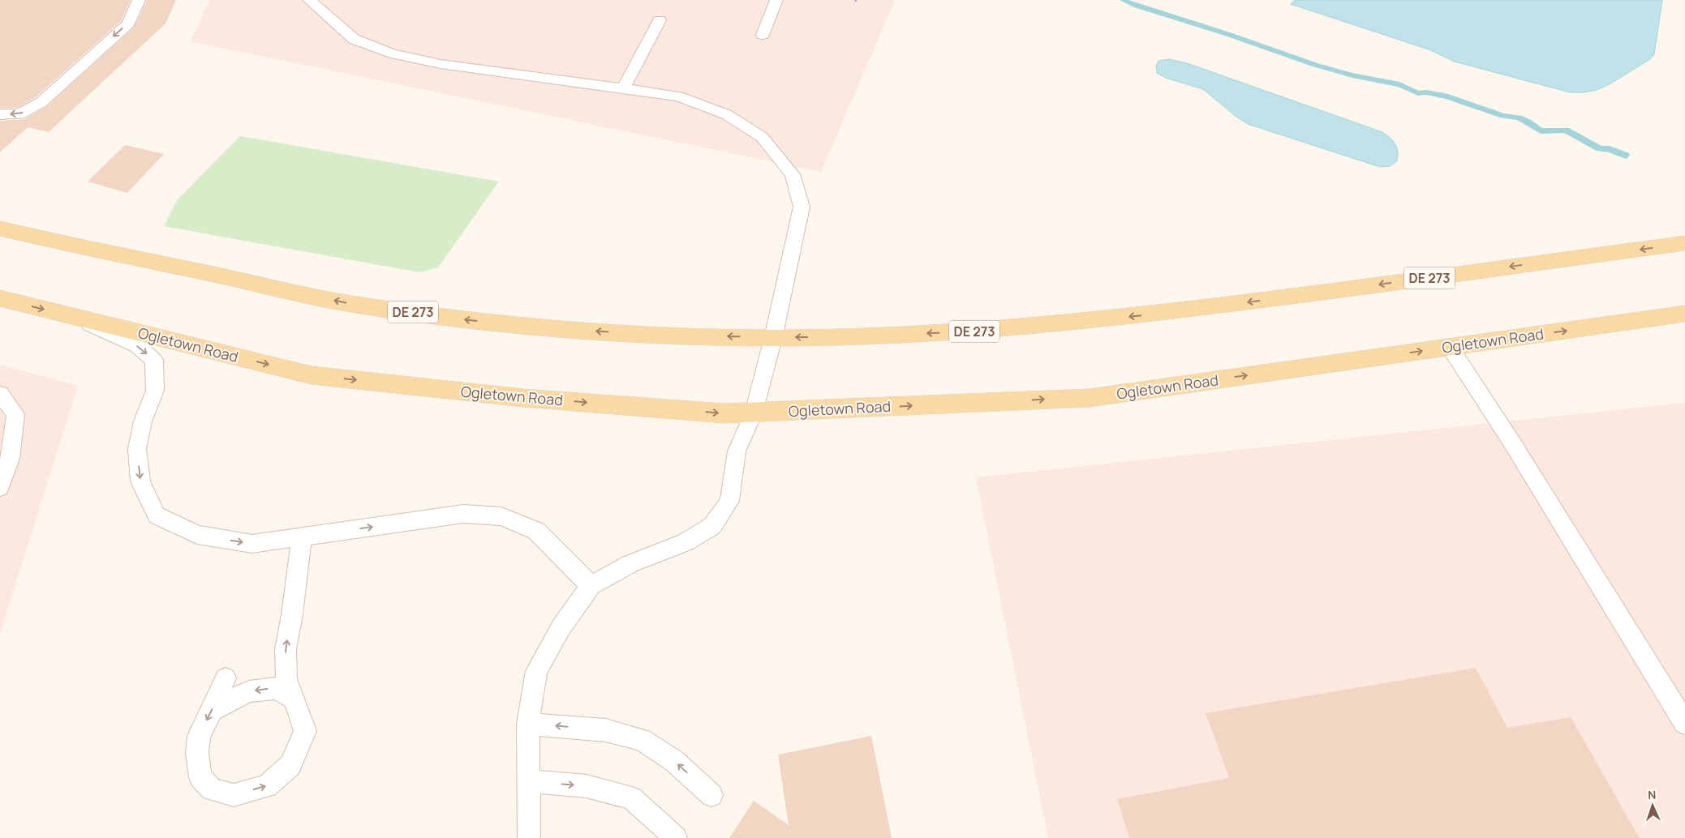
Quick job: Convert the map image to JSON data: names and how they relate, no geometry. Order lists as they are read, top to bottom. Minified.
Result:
{"streets":{"main road":["DE 273","Ogletown Road"]},"north":"top"}
